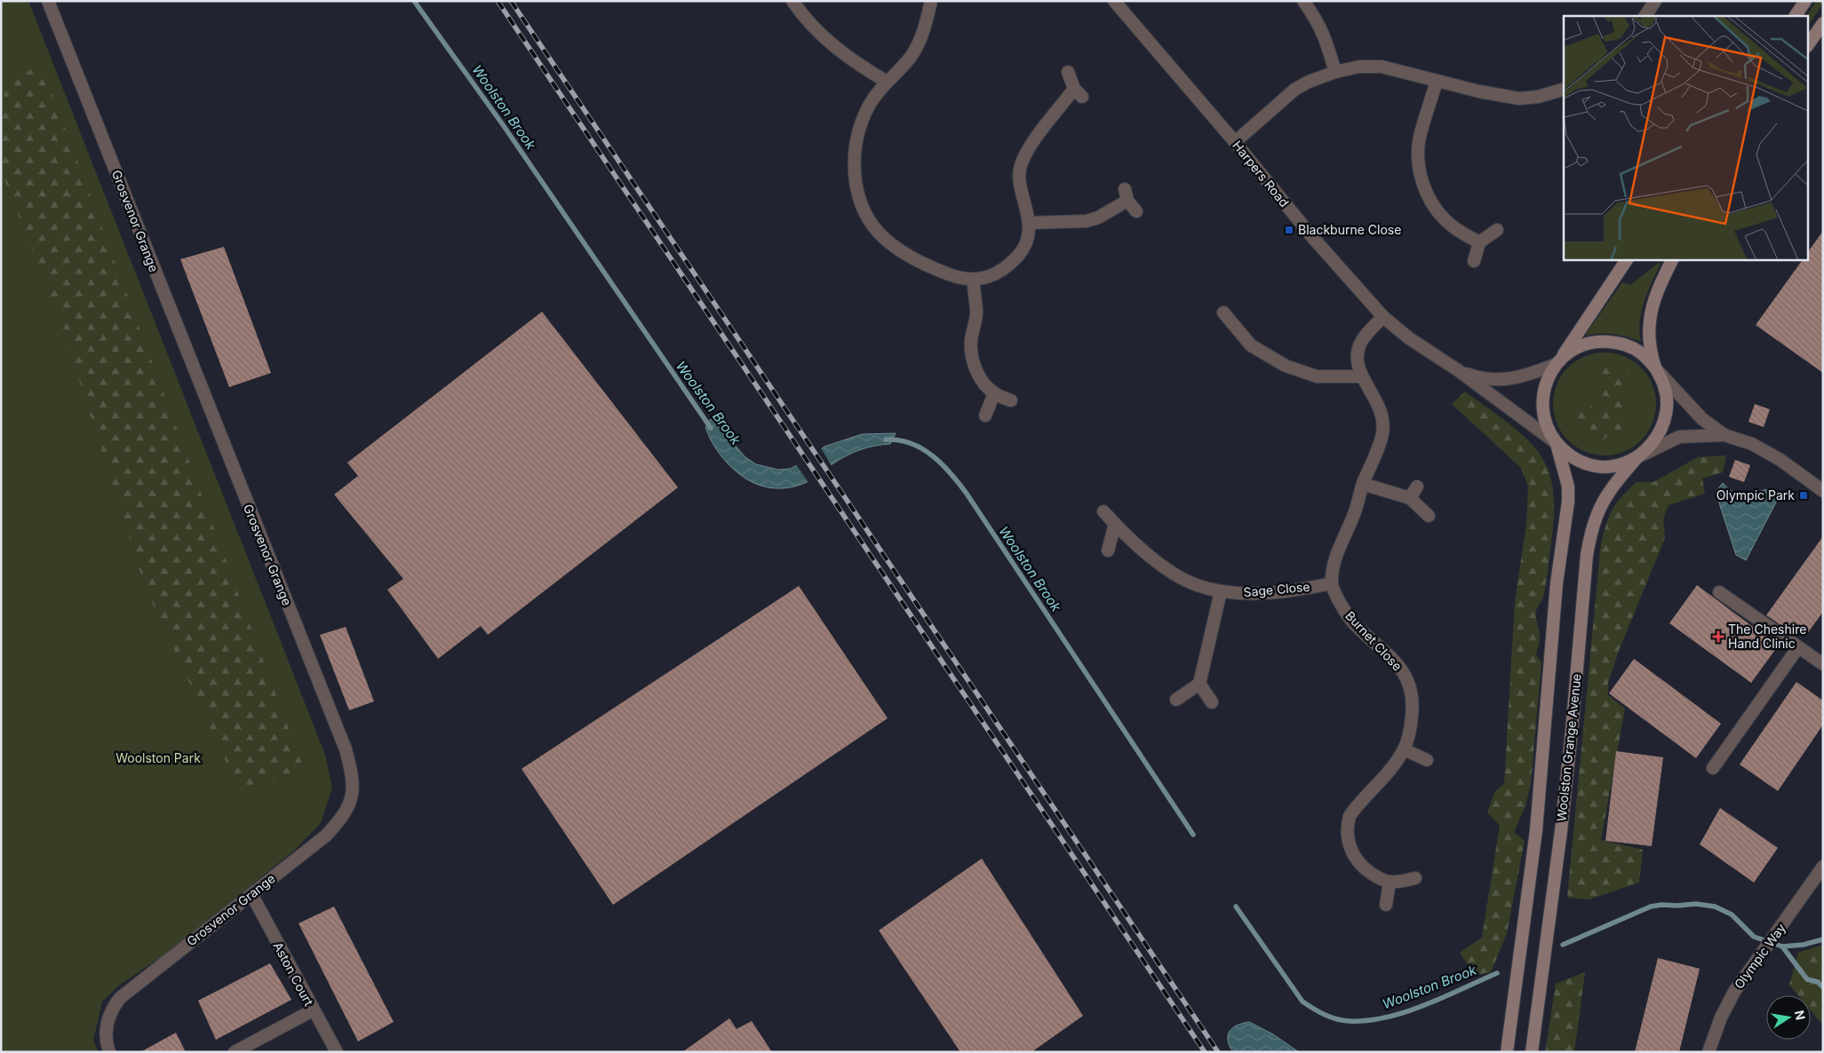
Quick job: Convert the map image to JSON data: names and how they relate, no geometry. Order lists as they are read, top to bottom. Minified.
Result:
{"streets":{"main road":["Woolston Grange Avenue"],"street":["Harpers Road","Grosvenor Grange","Sage Close","Burnet Close","Olympic Way","Aston Court"]},"crossings":[["Harpers Road","Woolston Grange Avenue"],["Grosvenor Grange","Aston Court"],["Sage Close","Burnet Close"]],"water":["Woolston Brook"],"parks":["Woolston Park"],"places":{"transit":["Blackburne Close","Olympic Park"],"health":["The Cheshire Hand Clinic"]},"north":"right"}
